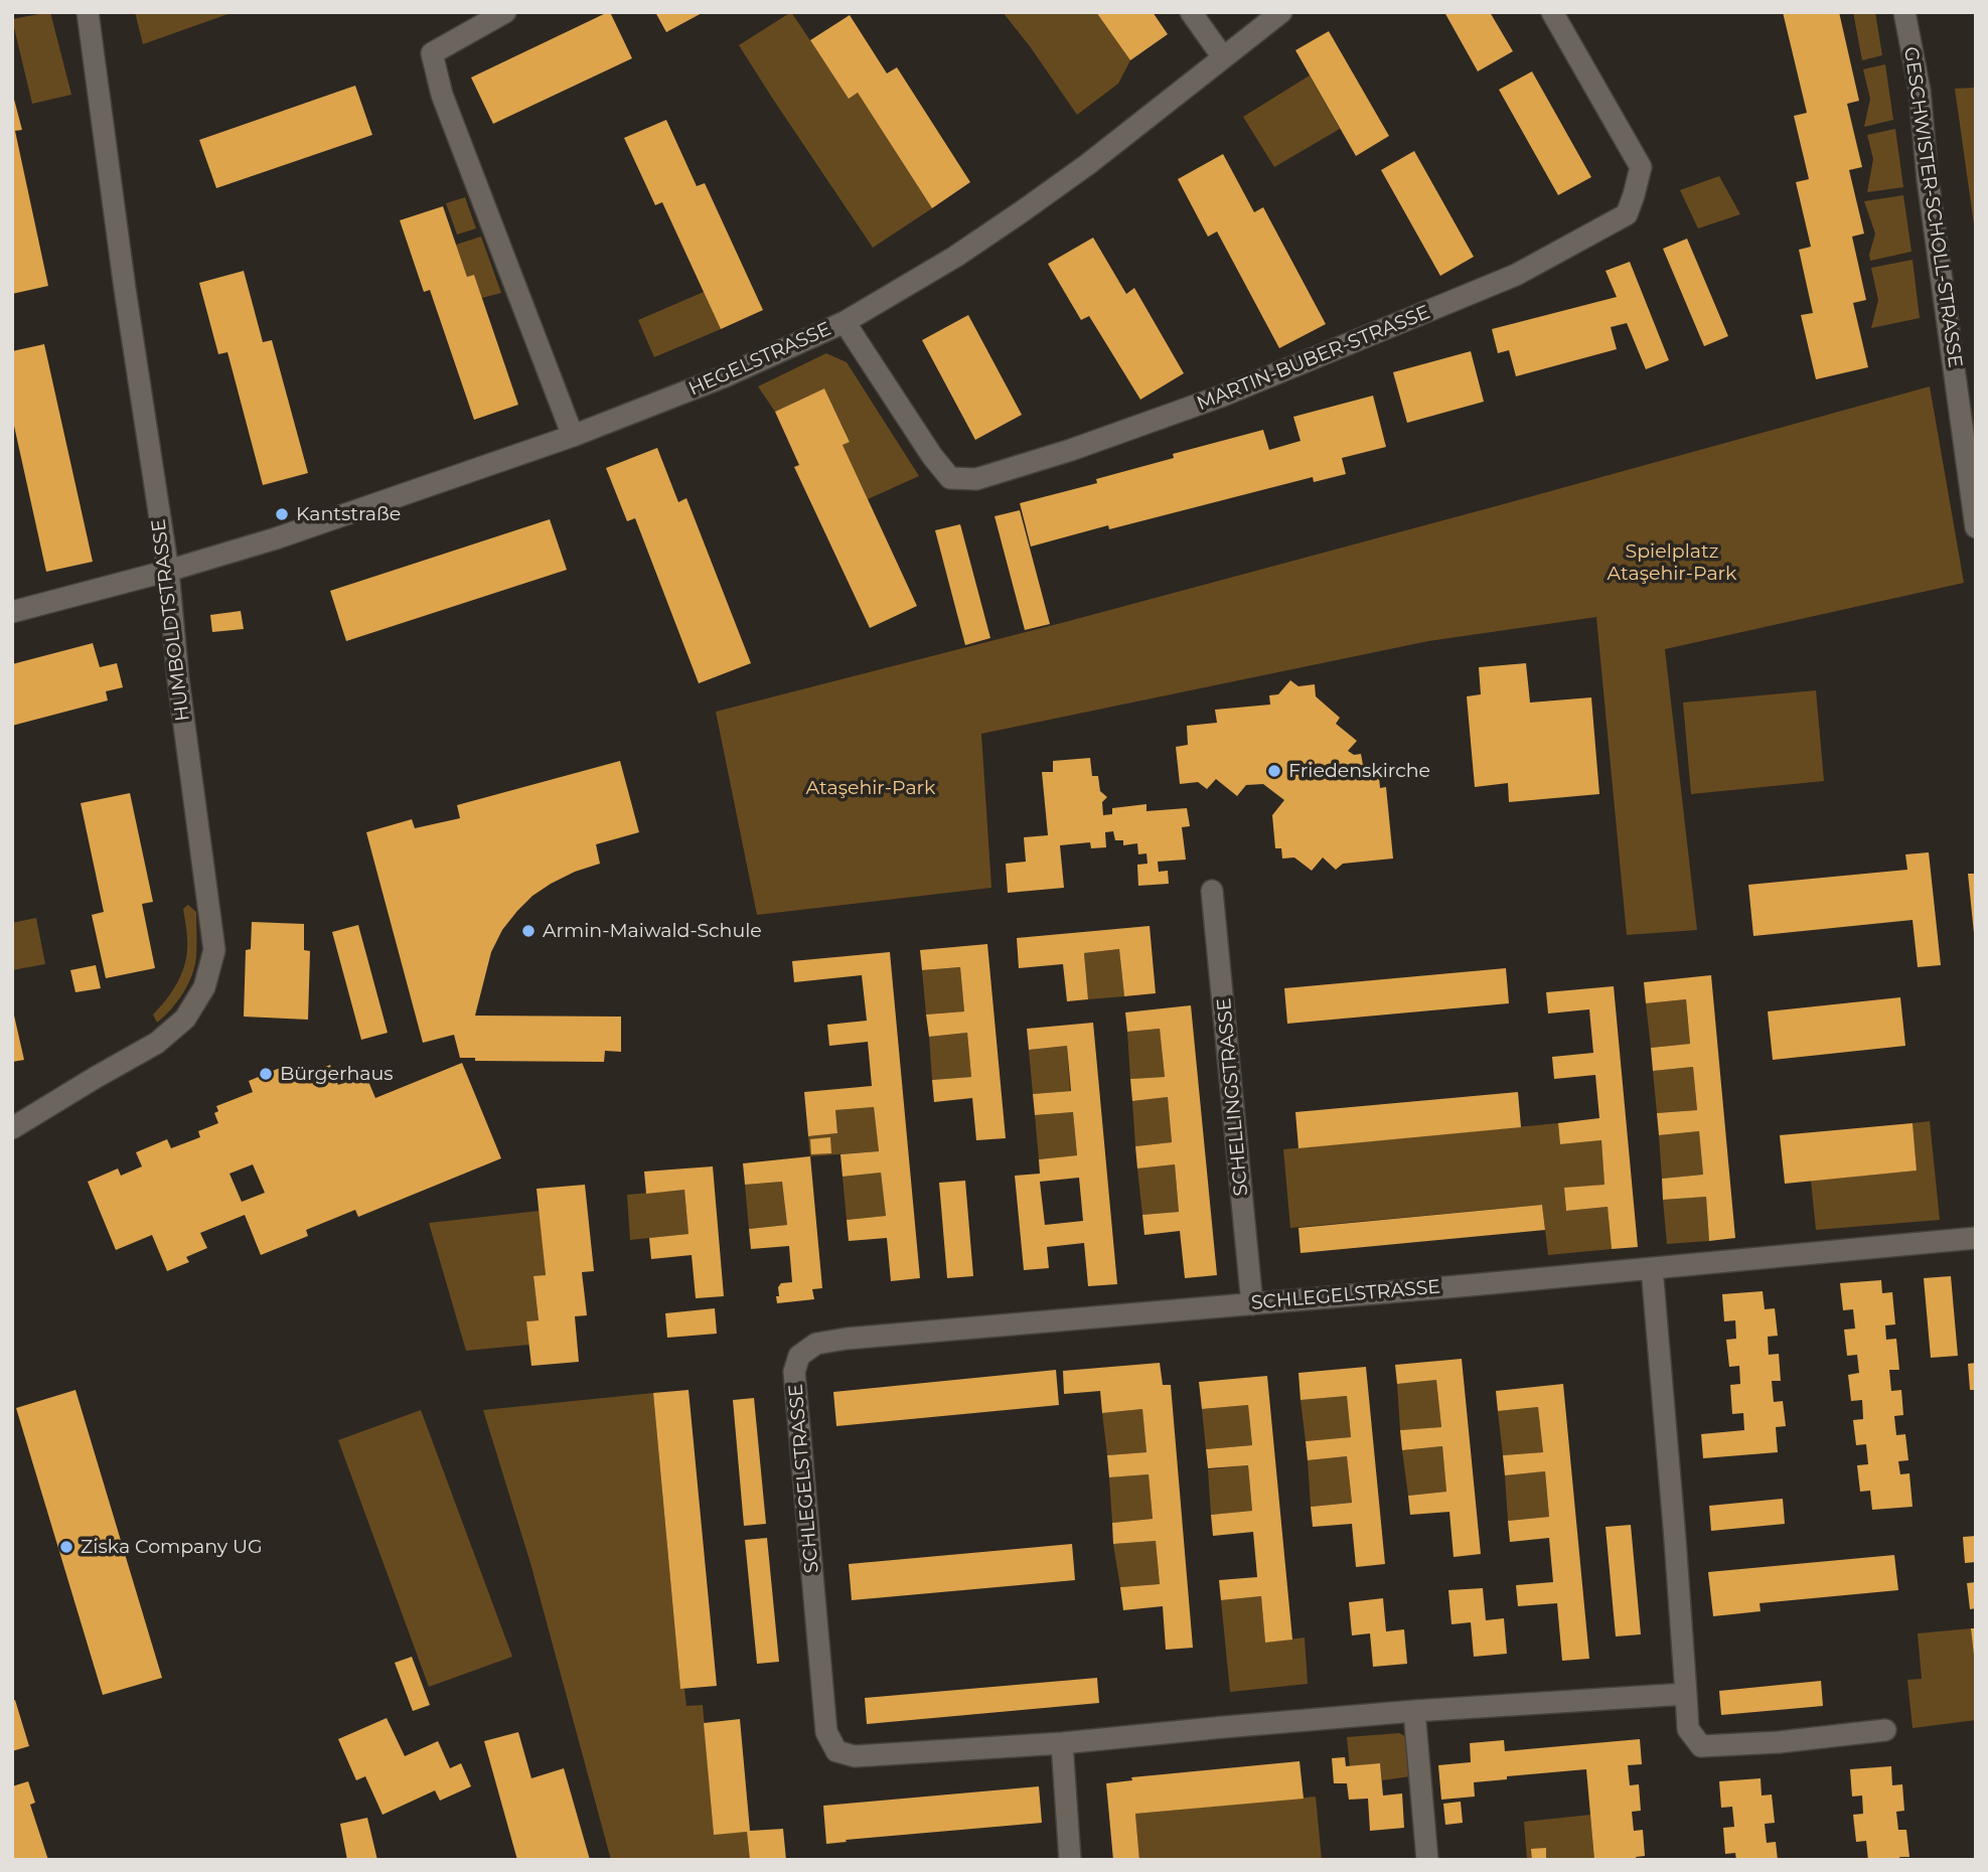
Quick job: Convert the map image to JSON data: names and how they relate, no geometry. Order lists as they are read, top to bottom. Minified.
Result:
{"streets":{"street":["GESCHWISTER-SCHOLL-STRASSE","MARTIN-BUBER-STRASSE","HEGELSTRASSE","HUMBOLDTSTRASSE","SCHELLINGSTRASSE","SCHLEGELSTRASSE"]},"crossings":[["MARTIN-BUBER-STRASSE","HEGELSTRASSE"],["HEGELSTRASSE","HUMBOLDTSTRASSE"],["SCHELLINGSTRASSE","SCHLEGELSTRASSE"]],"parks":["Spielplatz Ataşehir-Park","Ataşehir-Park"],"places":["Kantstraße","Friedenskirche","Armin-Maiwald-Schule","Bürgerhaus","Ziska Company UG"]}
